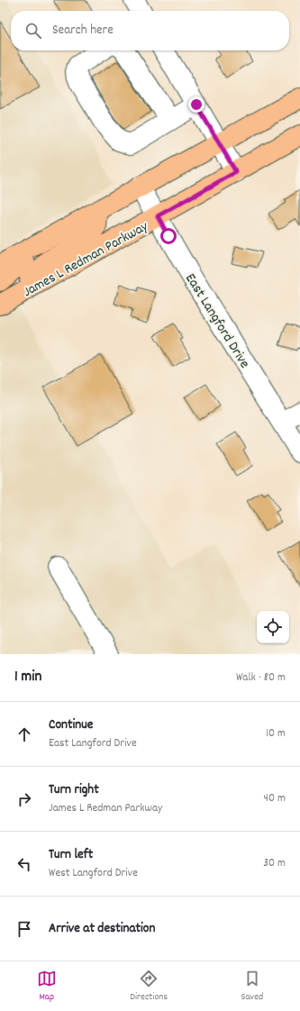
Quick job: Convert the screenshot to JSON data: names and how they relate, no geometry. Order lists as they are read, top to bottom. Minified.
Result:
{"streets":{"main road":["James L Redman Parkway"],"street":["East Langford Drive"]},"crossings":[["James L Redman Parkway","East Langford Drive"]],"page":{"search":"Search here","heading":["1 min","Walk · 80 m"],"list":[["Continue","East Langford Drive","10 m"],["Turn right","James L Redman Parkway","40 m"],["Turn left","West Langford Drive","30 m"],"Arrive at destination"],"nav":["Map","Directions","Saved"]}}
